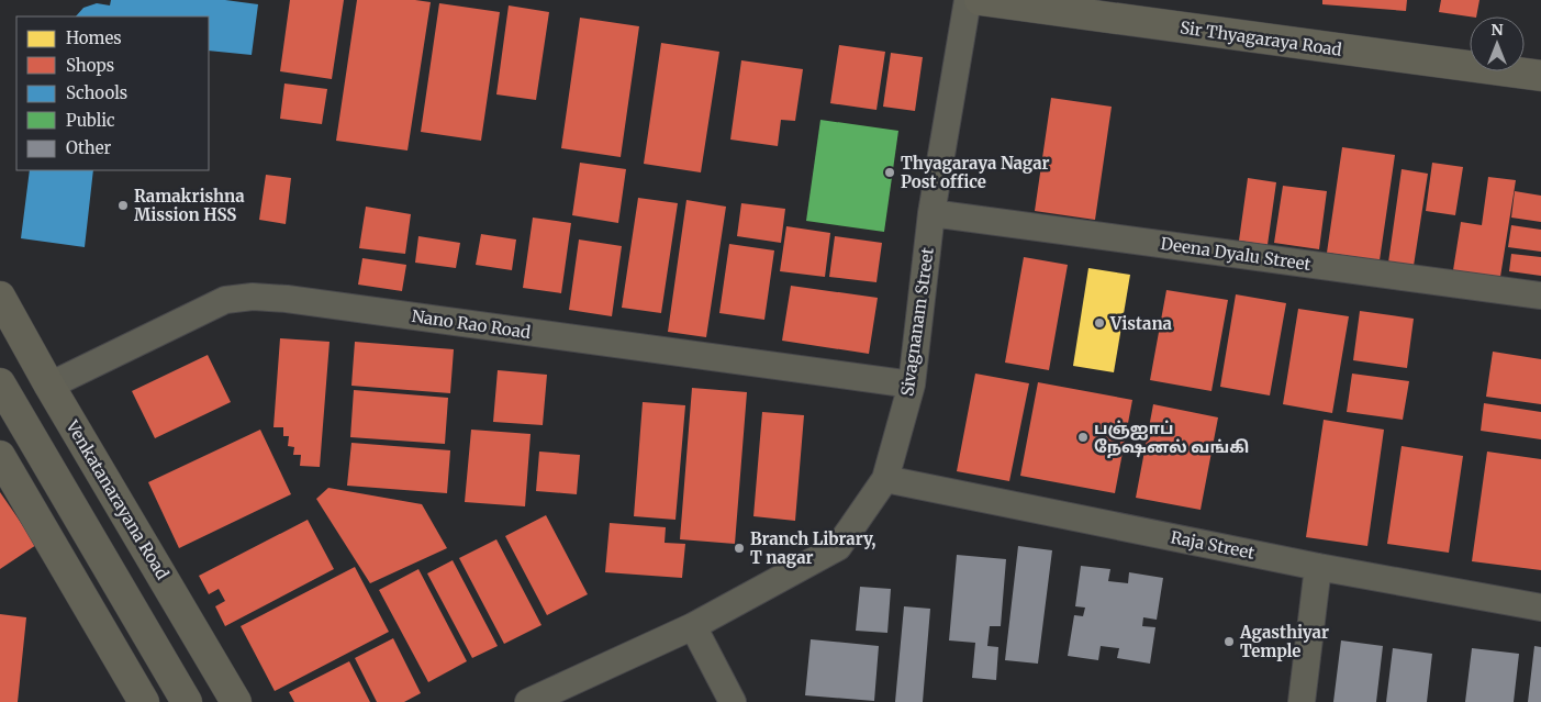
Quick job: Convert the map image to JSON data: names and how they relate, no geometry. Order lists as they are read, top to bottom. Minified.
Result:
{"streets":{"main road":["Sir Thyagaraya Road","Venkatanarayana Road"],"street":["Deena Dyalu Street","Sivagnanam Street","Nano Rao Road","Raja Street"]},"crossings":[["Deena Dyalu Street","Sivagnanam Street"],["Sivagnanam Street","Nano Rao Road"],["Sivagnanam Street","Raja Street"],["Nano Rao Road","Venkatanarayana Road"]],"places":["Thyagaraya Nagar Post office","Ramakrishna Mission HSS","Vistana","பஞ்ஐாப் நேஷனல் வங்கி","Branch Library, T nagar","Agasthiyar Temple"],"legend":["Homes","Shops","Schools","Public","Other"],"north":"top"}
